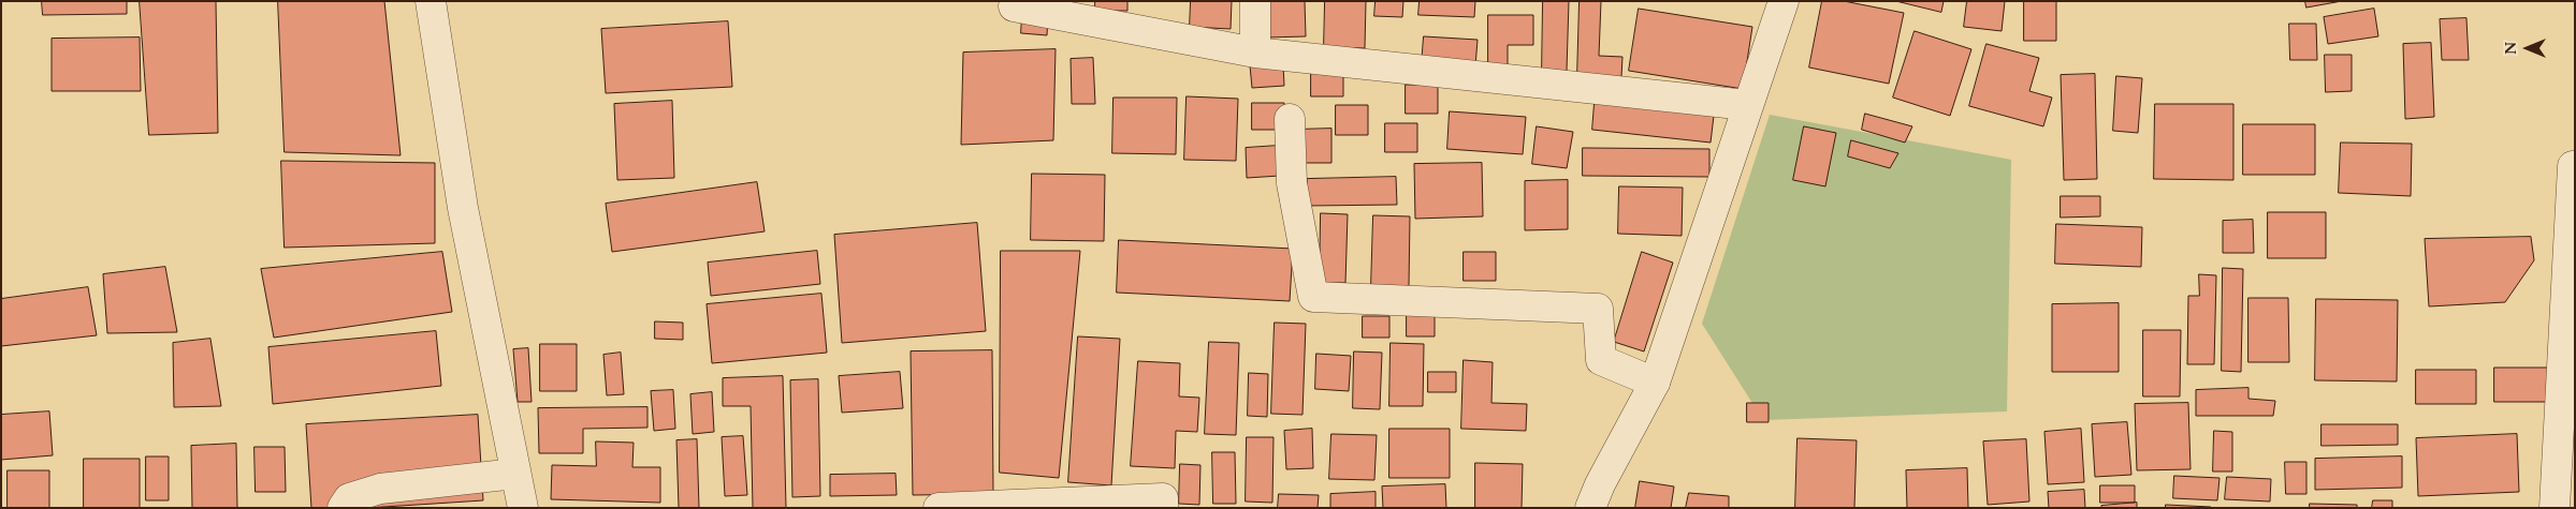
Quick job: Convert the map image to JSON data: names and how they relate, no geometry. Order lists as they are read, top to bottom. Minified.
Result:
{"north":"left"}
